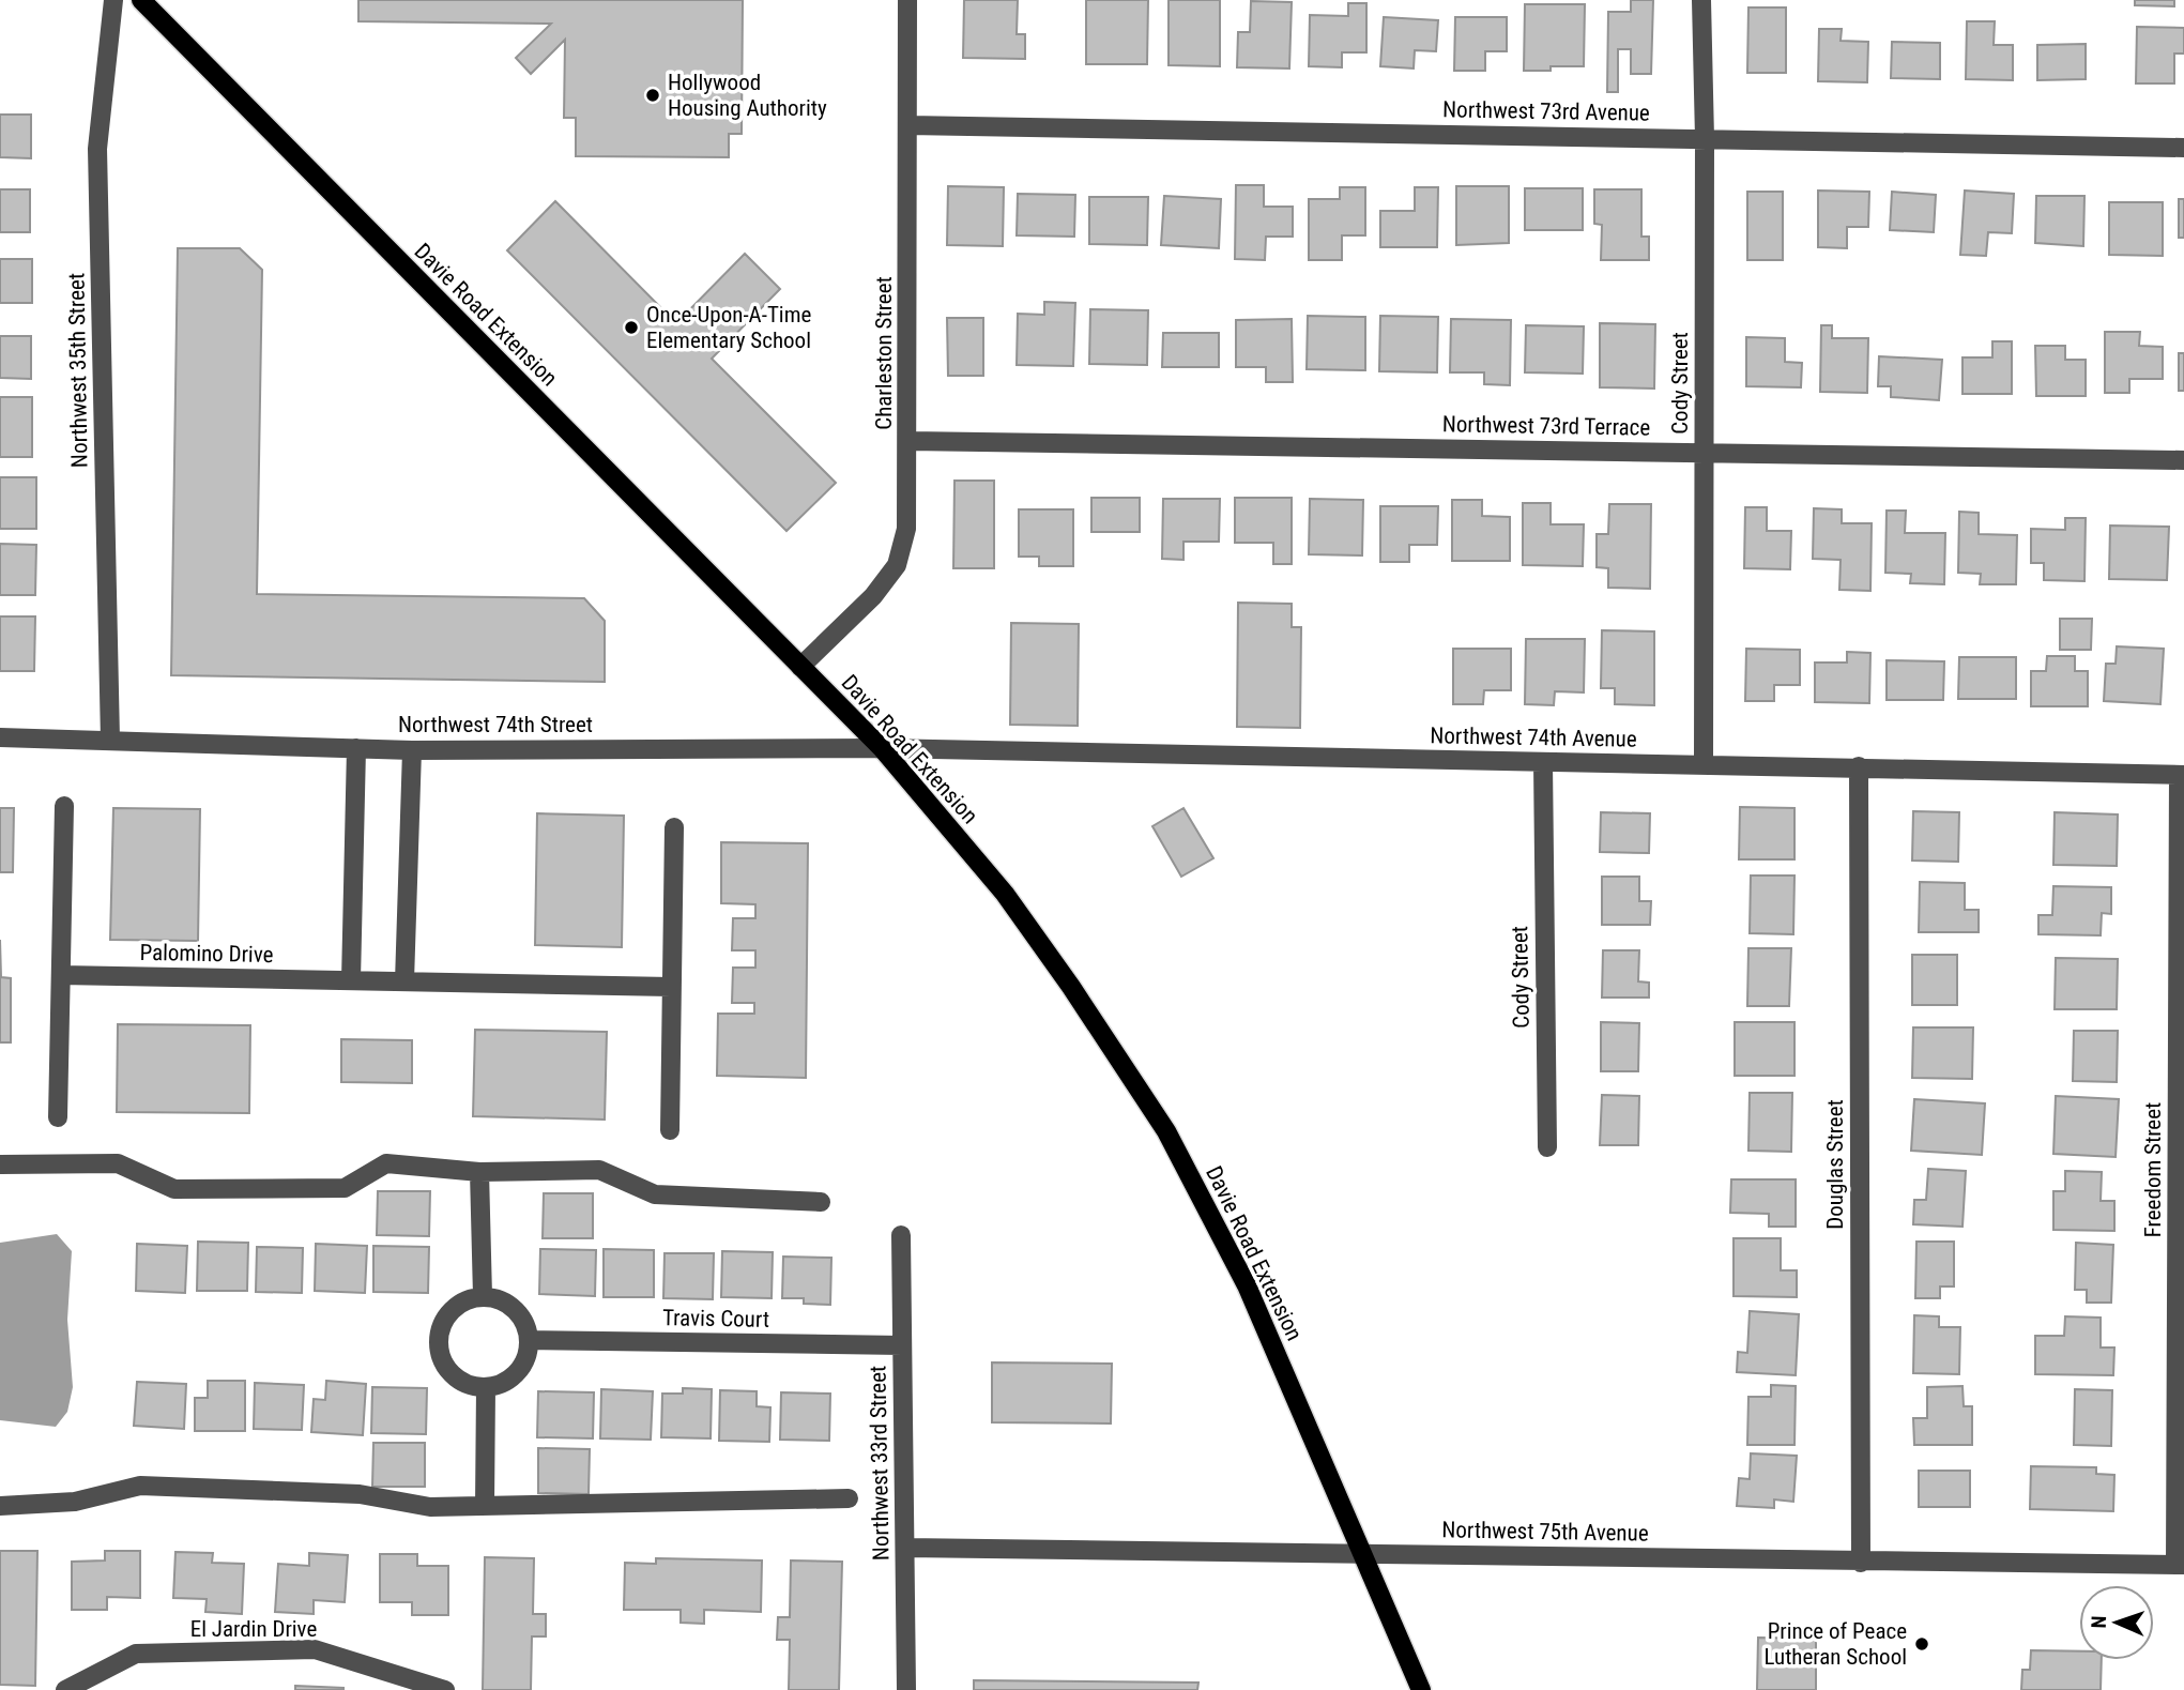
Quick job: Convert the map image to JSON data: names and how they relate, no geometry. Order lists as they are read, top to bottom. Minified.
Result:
{"streets":{"main road":["Davie Road Extension"],"street":["Northwest 73rd Avenue","Charleston Street","Northwest 35th Street","Cody Street","Northwest 73rd Terrace","Northwest 74th Street","Northwest 74th Avenue","Palomino Drive","Douglas Street","Freedom Street","Travis Court","Northwest 33rd Street","Northwest 75th Avenue","El Jardin Drive"]},"crossings":[["Northwest 73rd Avenue","Charleston Street"],["Northwest 73rd Avenue","Cody Street"],["Davie Road Extension","Charleston Street"],["Davie Road Extension","Northwest 74th Street"],["Davie Road Extension","Northwest 74th Avenue"],["Davie Road Extension","Northwest 75th Avenue"],["Charleston Street","Northwest 73rd Terrace"],["Northwest 35th Street","Northwest 74th Street"],["Cody Street","Northwest 73rd Terrace"],["Cody Street","Northwest 74th Avenue"],["Northwest 74th Street","Northwest 74th Avenue"],["Northwest 74th Avenue","Douglas Street"],["Northwest 74th Avenue","Freedom Street"],["Douglas Street","Northwest 75th Avenue"],["Freedom Street","Northwest 75th Avenue"],["Travis Court","Northwest 33rd Street"],["Northwest 33rd Street","Northwest 75th Avenue"]],"places":["Hollywood Housing Authority","Once-Upon-A-Time Elementary School","Prince of Peace Lutheran School"],"north":"left"}
